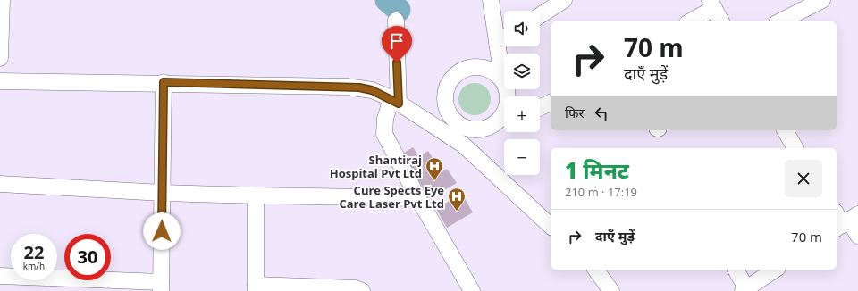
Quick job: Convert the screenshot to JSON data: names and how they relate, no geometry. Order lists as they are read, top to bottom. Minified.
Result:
{"places":{"hospital":["Shantiraj Hospital Pvt Ltd","Cure Spects Eye Care Laser Pvt Ltd"]},"page":{"map_buttons":["+","−"],"turn":["70 m","दाएँ मुड़ें"],"then":"फिर","heading":["1 मिनट","210 m · 17:19"],"list":[{"name":"दाएँ मुड़ें","value":"70 m"}],"speed":"22 km/h","limit":"30"}}
